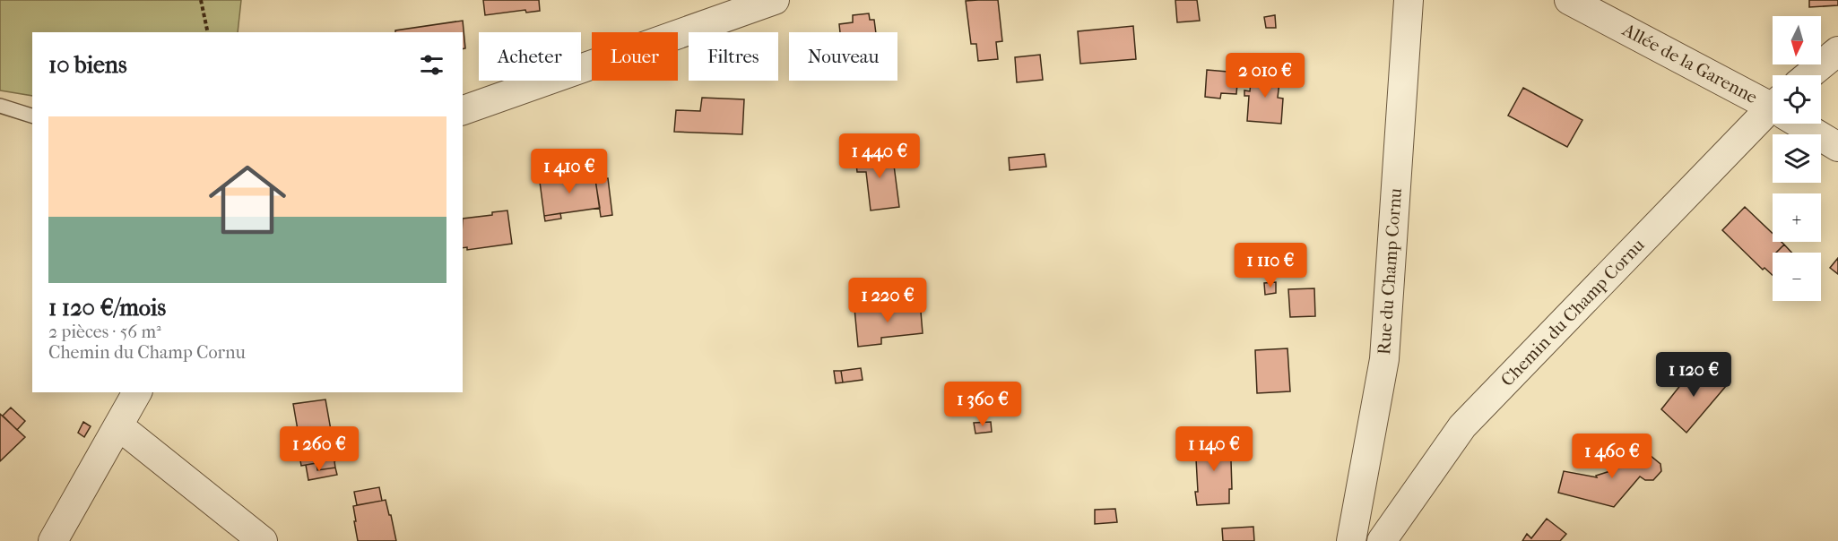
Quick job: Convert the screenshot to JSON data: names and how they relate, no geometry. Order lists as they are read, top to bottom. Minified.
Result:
{"streets":{"street":["Allée de la Garenne","Rue du Champ Cornu","Chemin du Champ Cornu"]},"north":"bottom","page":{"map_buttons":["+","−"],"chip":["Acheter","Louer","Filtres","Nouveau"],"heading":"10 biens","price":["2 010 €","1 440 €","1 410 €","1 110 €","1 220 €","1 120 €","1 360 €","1 260 €","1 140 €","1 460 €"],"list":[{"name":"1 120 €/mois","note":"2 pièces · 56 m² · Chemin du Champ Cornu"}]}}
